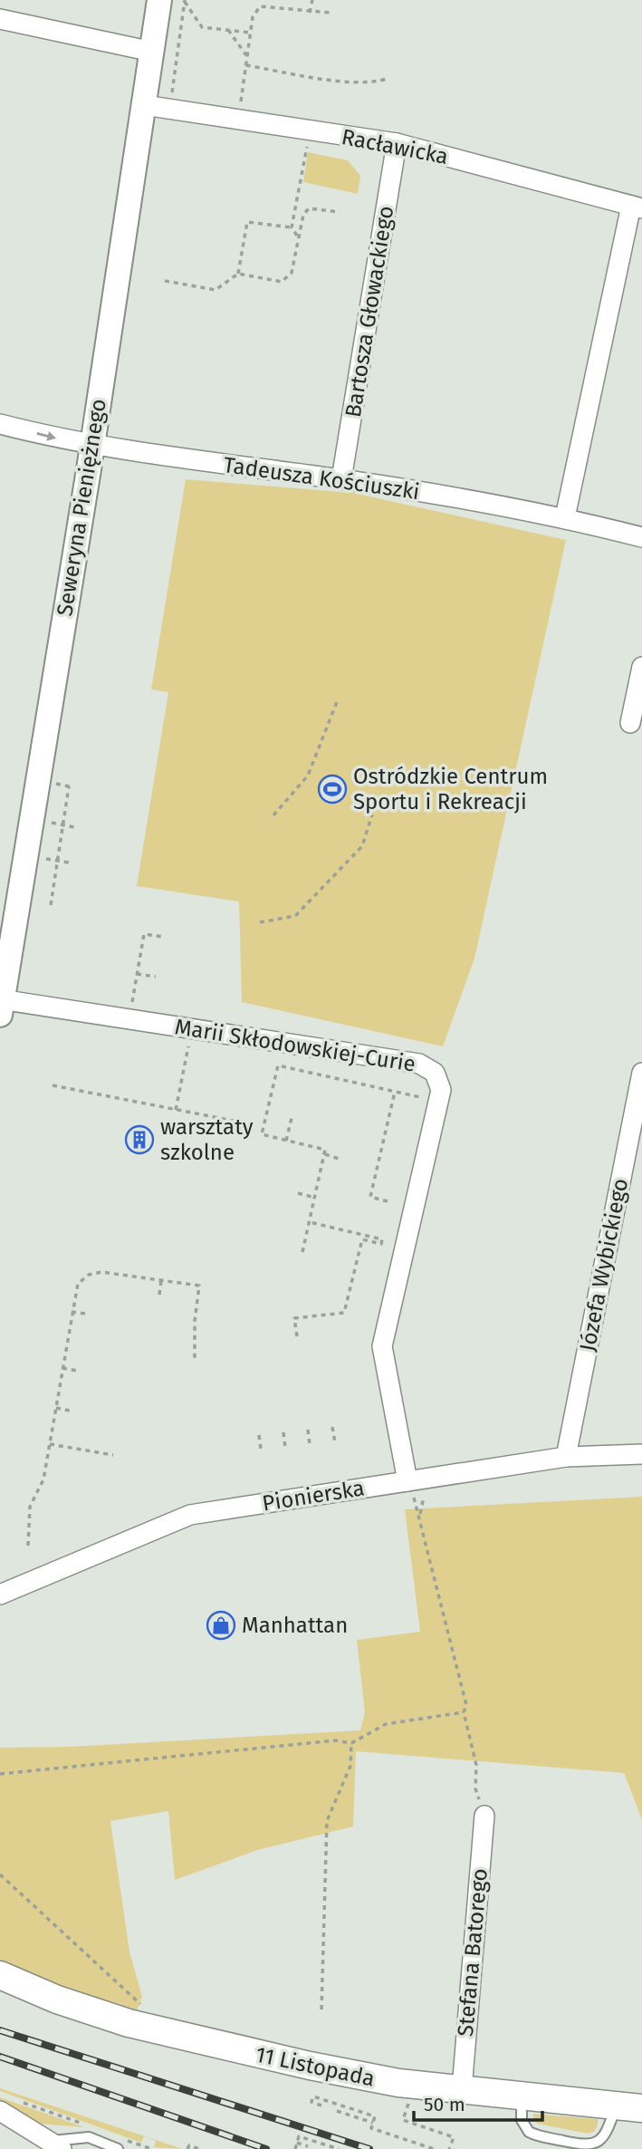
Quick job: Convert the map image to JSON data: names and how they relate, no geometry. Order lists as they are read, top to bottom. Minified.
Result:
{"streets":{"main road":["11 Listopada"],"street":["Racławicka","Bartosza Głowackiego","Tadeusza Kościuszki","Seweryna Pieniężnego","Marii Skłodowskiej-Curie","Józefa Wybickiego","Pionierska","Stefana Batorego"]},"crossings":[["Racławicka","Bartosza Głowackiego"],["Racławicka","Seweryna Pieniężnego"],["Bartosza Głowackiego","Tadeusza Kościuszki"],["Tadeusza Kościuszki","Seweryna Pieniężnego"],["Seweryna Pieniężnego","Marii Skłodowskiej-Curie"],["Marii Skłodowskiej-Curie","Pionierska"],["Józefa Wybickiego","Pionierska"],["Stefana Batorego","11 Listopada"]],"places":{"sports":["Ostródzkie Centrum Sportu i Rekreacji"],"building":["warsztaty szkolne"],"shop":["Manhattan"]},"scale_bar":"50 m"}
